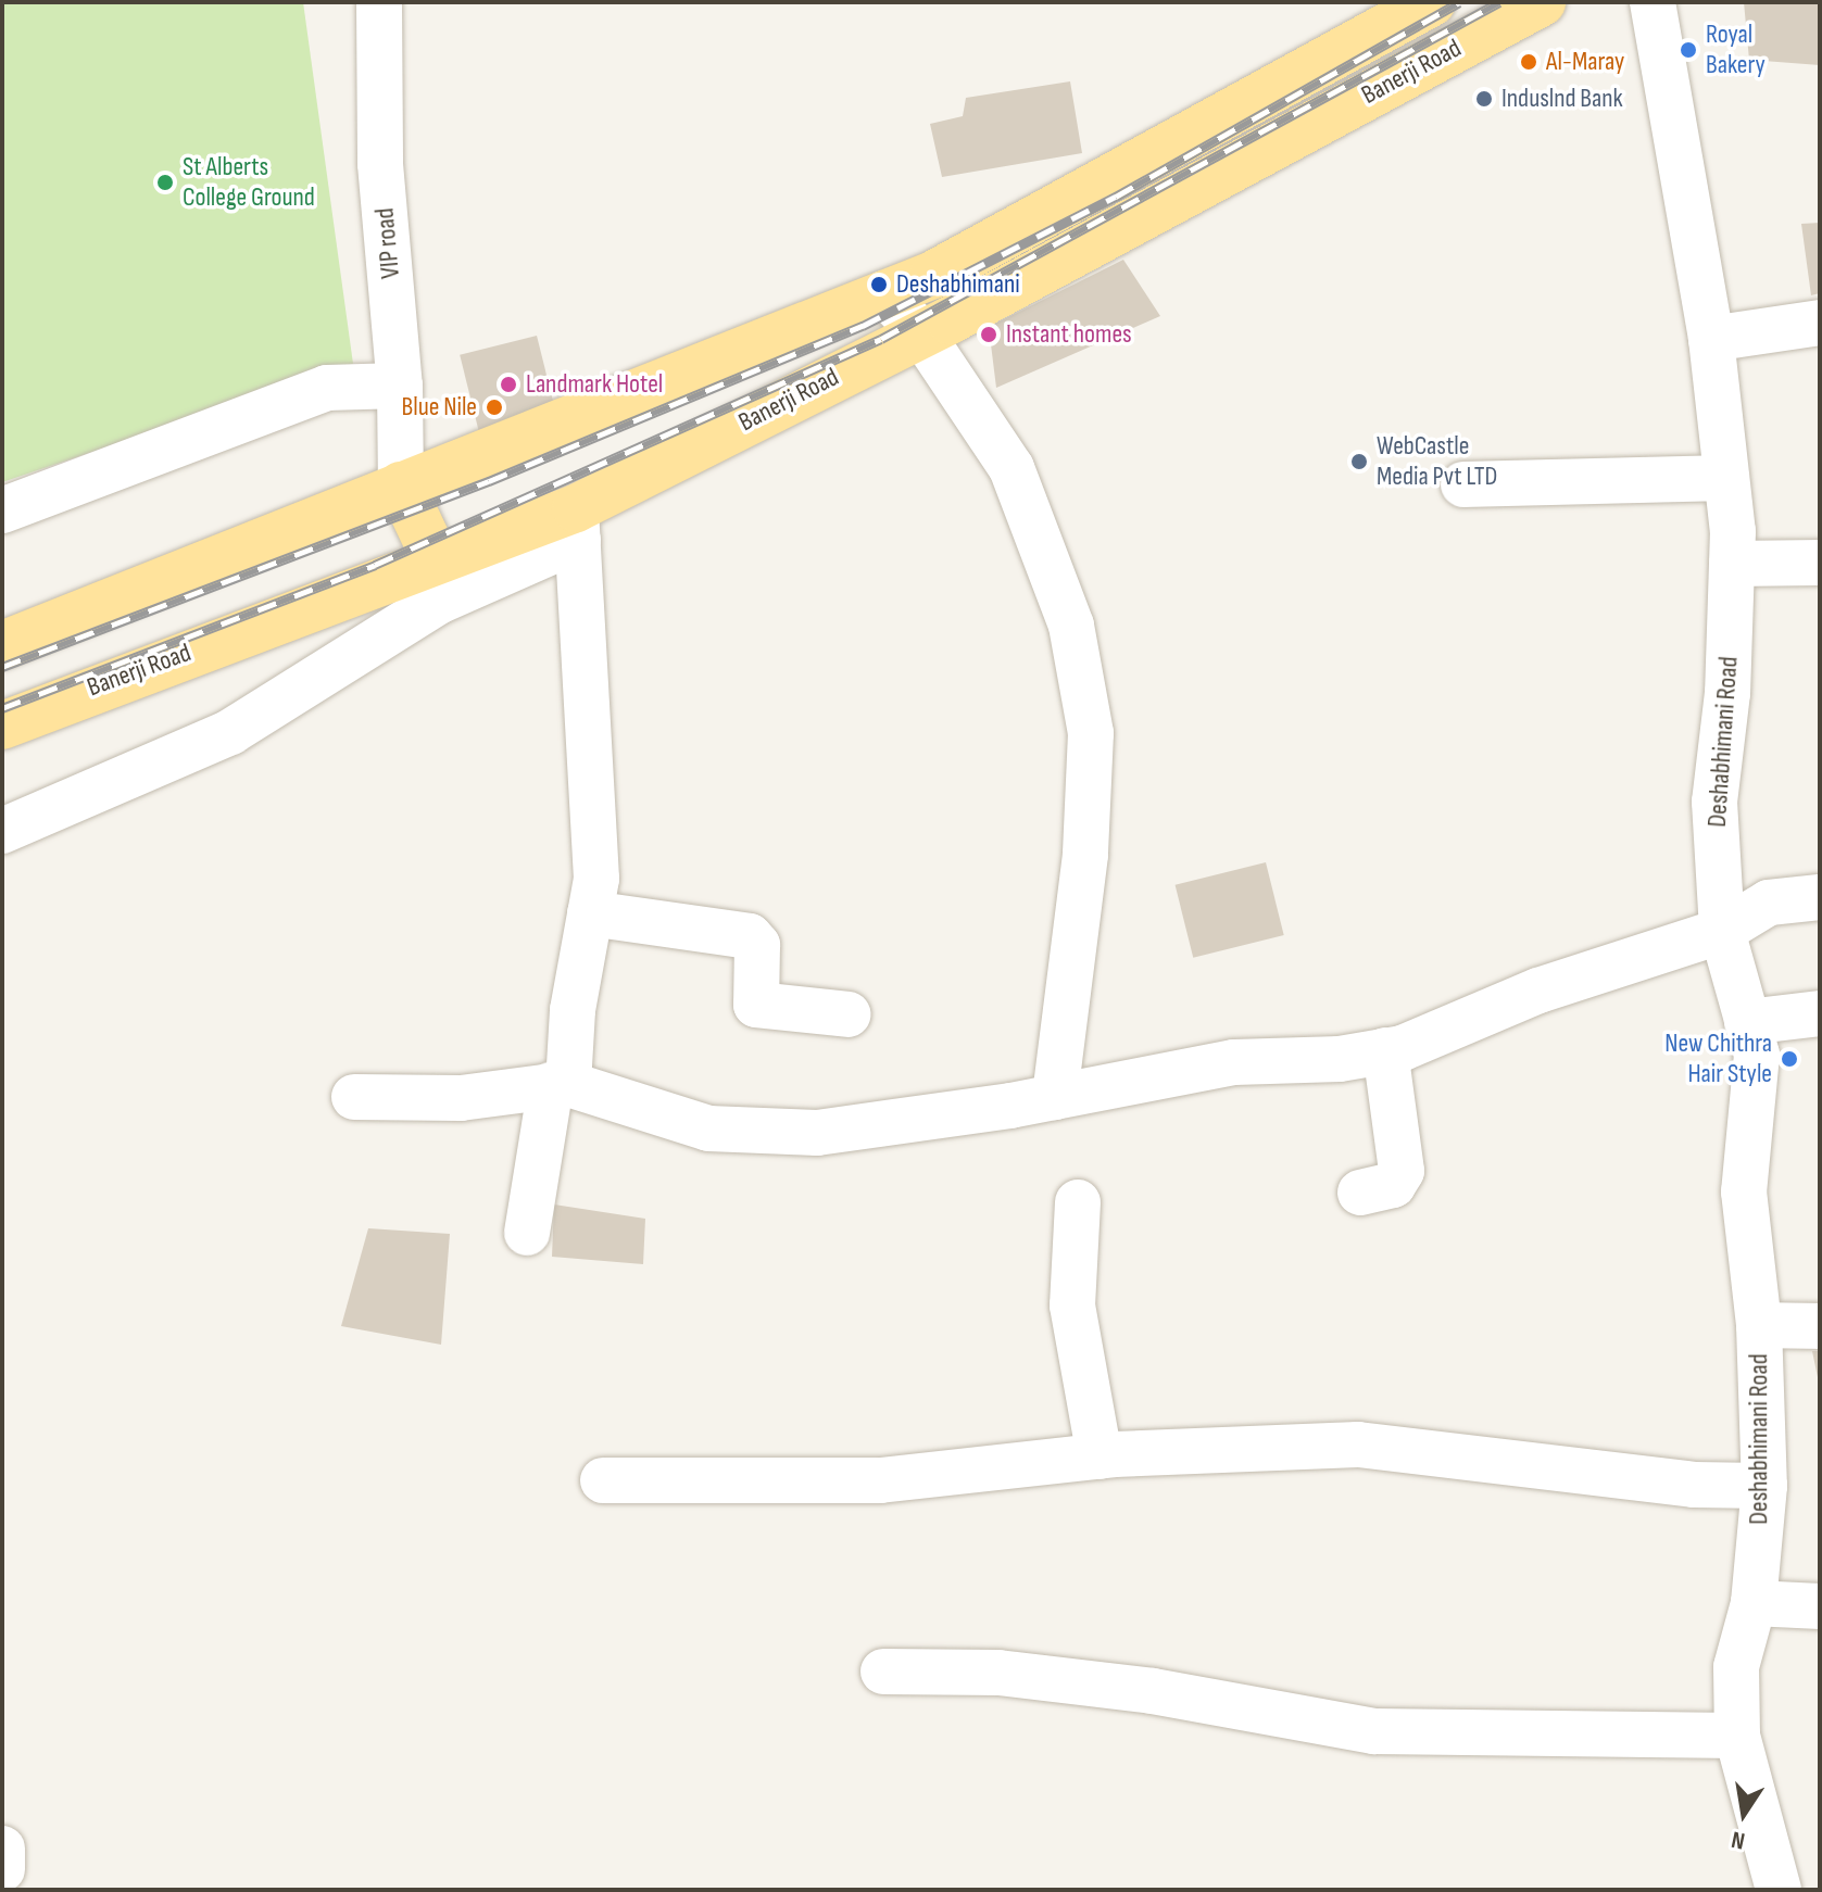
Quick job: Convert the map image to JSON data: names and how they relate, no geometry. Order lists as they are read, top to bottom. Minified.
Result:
{"streets":{"main road":["Banerji Road"],"street":["VIP road","Deshabhimani Road"]},"crossings":[["Banerji Road","VIP road"]],"places":["Royal Bakery","Al-Maray","Induslnd Bank","St Alberts College Ground","Deshabhimani","Instant homes","Landmark Hotel","Blue Nile","WebCastle Media Pvt LTD","New Chithra Hair Style"],"north":"bottom"}
